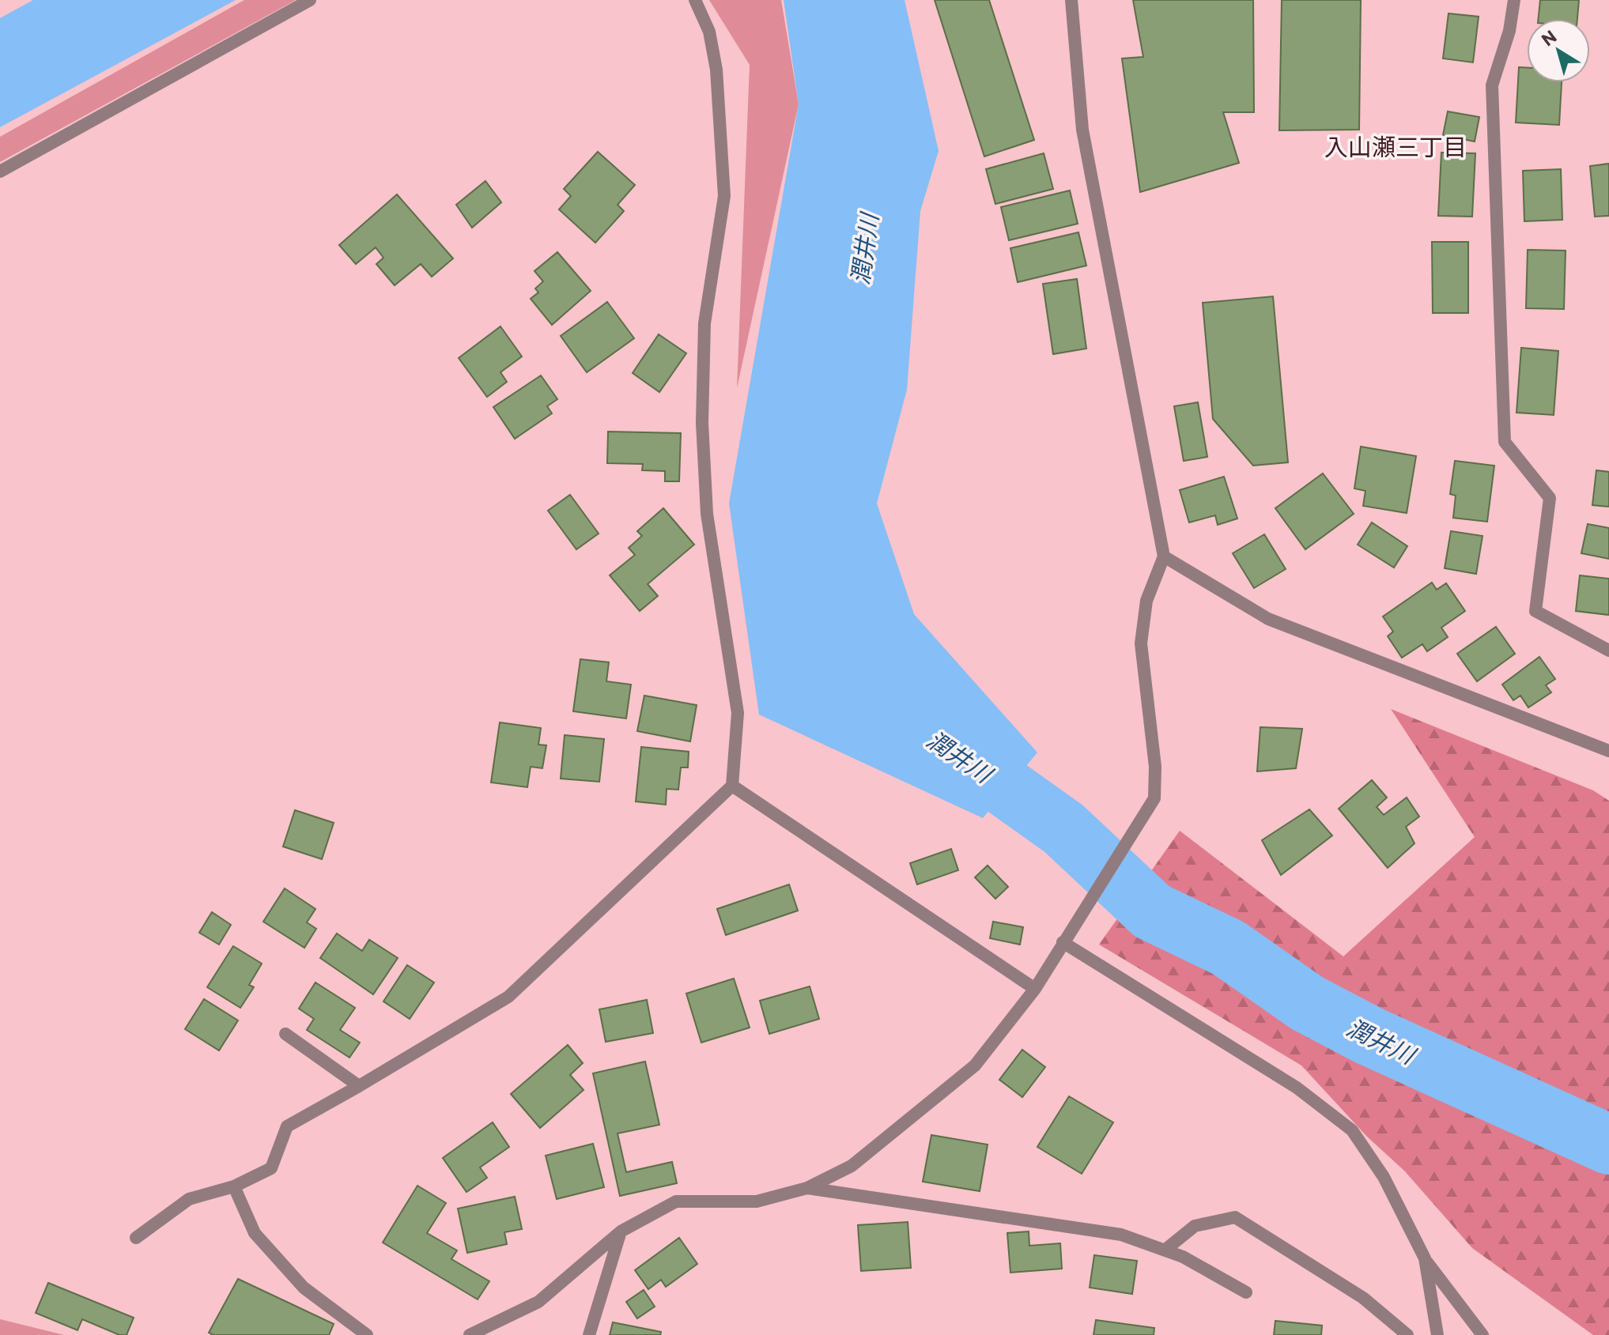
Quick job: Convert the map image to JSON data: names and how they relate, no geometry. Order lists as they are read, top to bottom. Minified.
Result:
{"districts":["入山瀬三丁目"],"water":["潤井川"],"north":"top left"}
